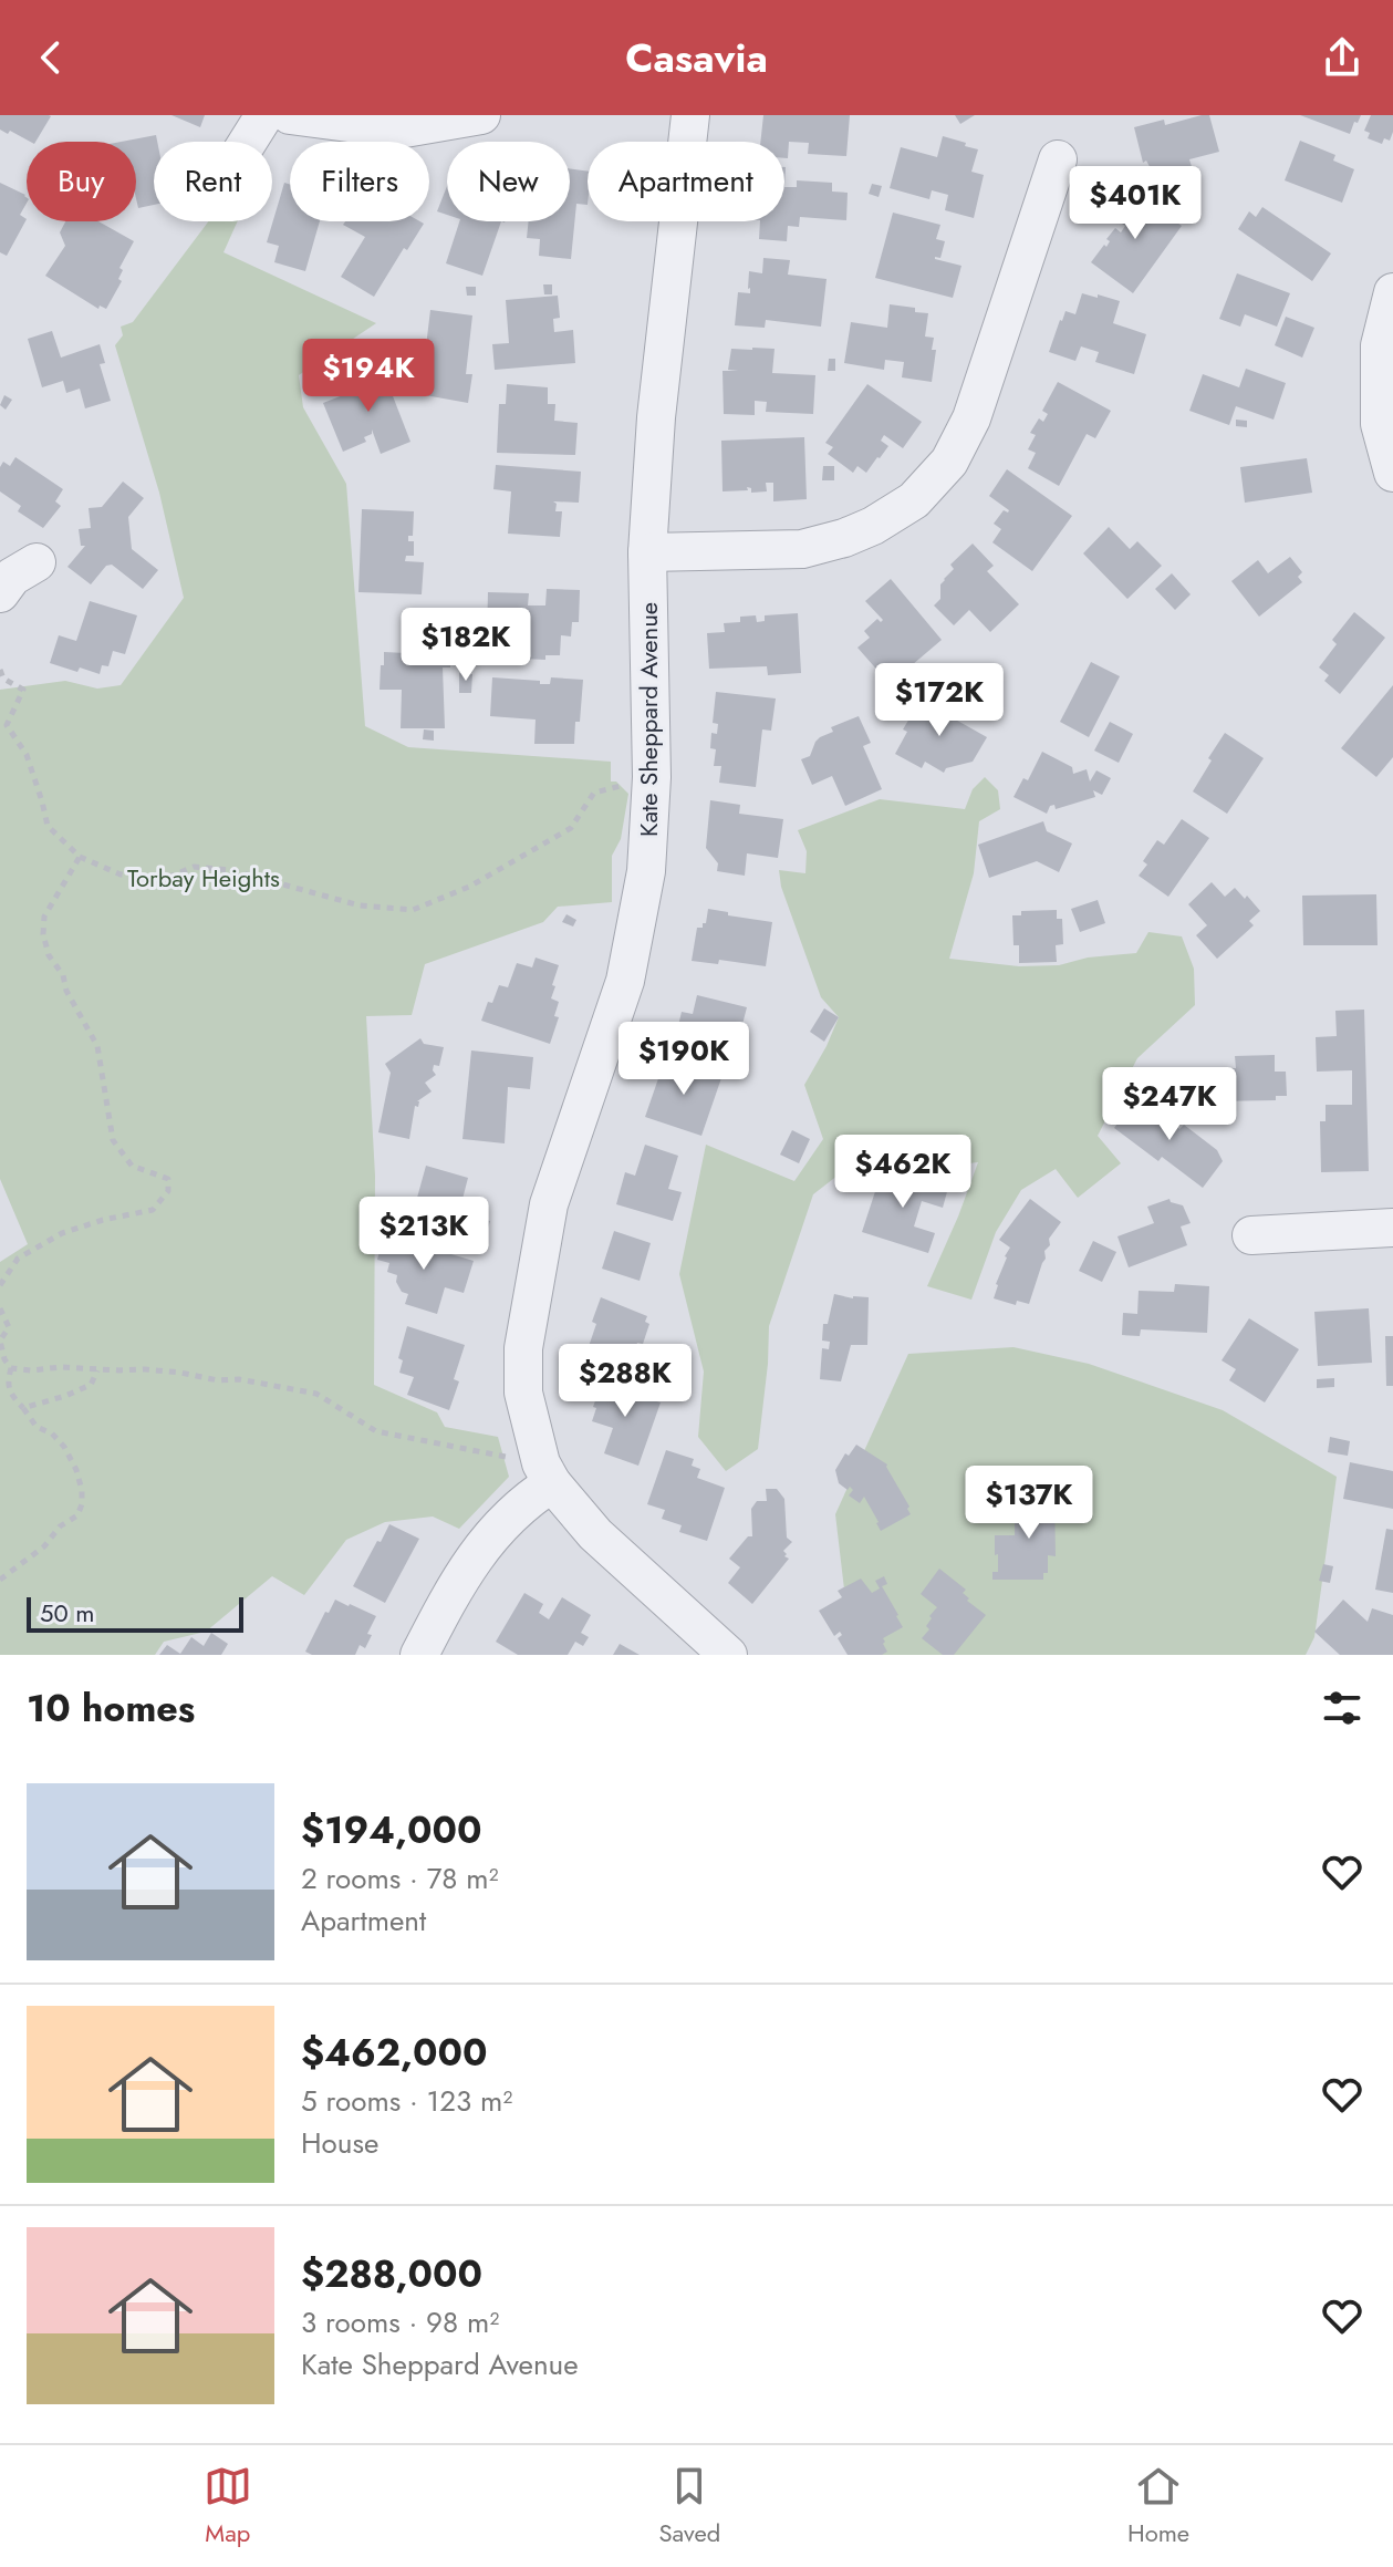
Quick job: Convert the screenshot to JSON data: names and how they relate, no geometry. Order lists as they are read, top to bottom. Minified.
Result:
{"streets":{"street":["Kate Sheppard Avenue"]},"parks":["Torbay Heights"],"scale_bar":"50 m","page":{"header":"Casavia","chip":["Buy","Rent","Filters","New","Apartment"],"price":["$401K","$194K","$182K","$172K","$190K","$247K","$462K","$213K","$288K","$137K"],"scale":"50 m","heading":"10 homes","list":[{"name":"$194,000","note":"2 rooms · 78 m² · Apartment"},{"name":"$462,000","note":"5 rooms · 123 m² · House"},{"name":"$288,000","note":"3 rooms · 98 m² · Kate Sheppard Avenue"}],"tabs":["Map","Saved","Home"]}}
